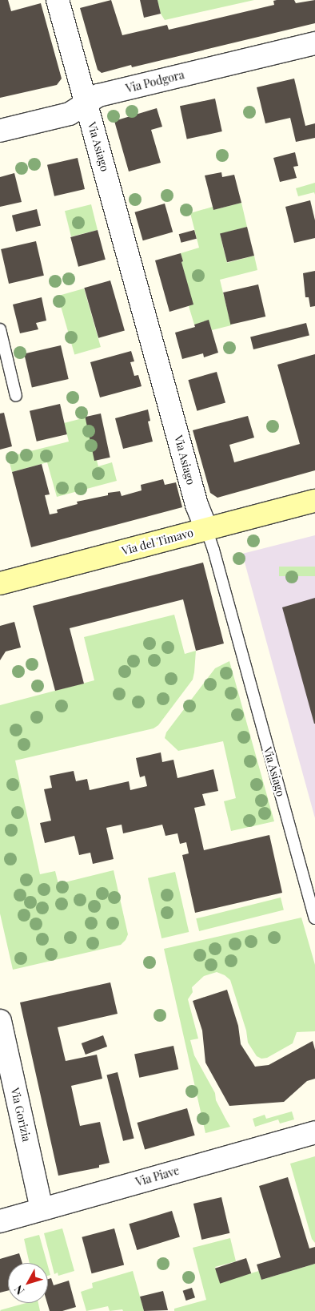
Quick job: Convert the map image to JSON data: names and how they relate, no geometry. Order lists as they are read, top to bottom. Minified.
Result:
{"streets":{"street":["Via Podgora","Via Asiago","Via del Timavo","Via Gorizia","Via Piave"]},"crossings":[["Via Podgora","Via Asiago"],["Via Asiago","Via del Timavo"],["Via Gorizia","Via Piave"]],"north":"bottom left"}
